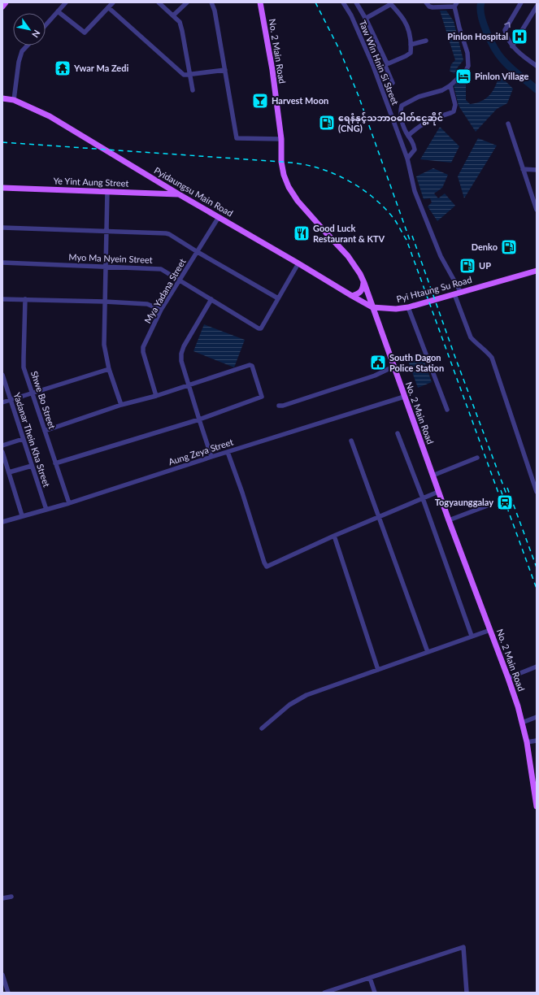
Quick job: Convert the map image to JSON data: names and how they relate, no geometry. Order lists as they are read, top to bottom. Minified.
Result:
{"streets":{"main road":["No. 2 Main Road","Ye Yint Aung Street","Pyidaungsu Main Road","Pyi Htaung Su Road"],"street":["Taw Win Hnin Si Street","Myo Ma Nyein Street","Mya Yadana Street","Shwe Bo Street","Yadanar Thein Kha Street","Aung Zeya Street"]},"crossings":[["No. 2 Main Road","Pyidaungsu Main Road"],["No. 2 Main Road","Pyi Htaung Su Road"],["No. 2 Main Road","Aung Zeya Street"],["Taw Win Hnin Si Street","Pyi Htaung Su Road"],["Ye Yint Aung Street","Pyidaungsu Main Road"],["Pyidaungsu Main Road","Pyi Htaung Su Road"],["Pyidaungsu Main Road","Mya Yadana Street"],["Myo Ma Nyein Street","Mya Yadana Street"],["Shwe Bo Street","Aung Zeya Street"],["Yadanar Thein Kha Street","Aung Zeya Street"]],"places":{"hospital":["Pinlon Hospital"],"temple":["Ywar Ma Zedi"],"hotel":["Pinlon Village"],"bar":["Harvest Moon"],"fuel station":["ရေနံနှင့်သဘာဝဓါတ်ငွေ့ဆိုင် (CNG)","Denko","UP"],"restaurant":["Good Luck Restaurant & KTV"],"public building":["South Dagon Police Station"],"station":["Togyaunggalay"]},"north":"bottom right"}
